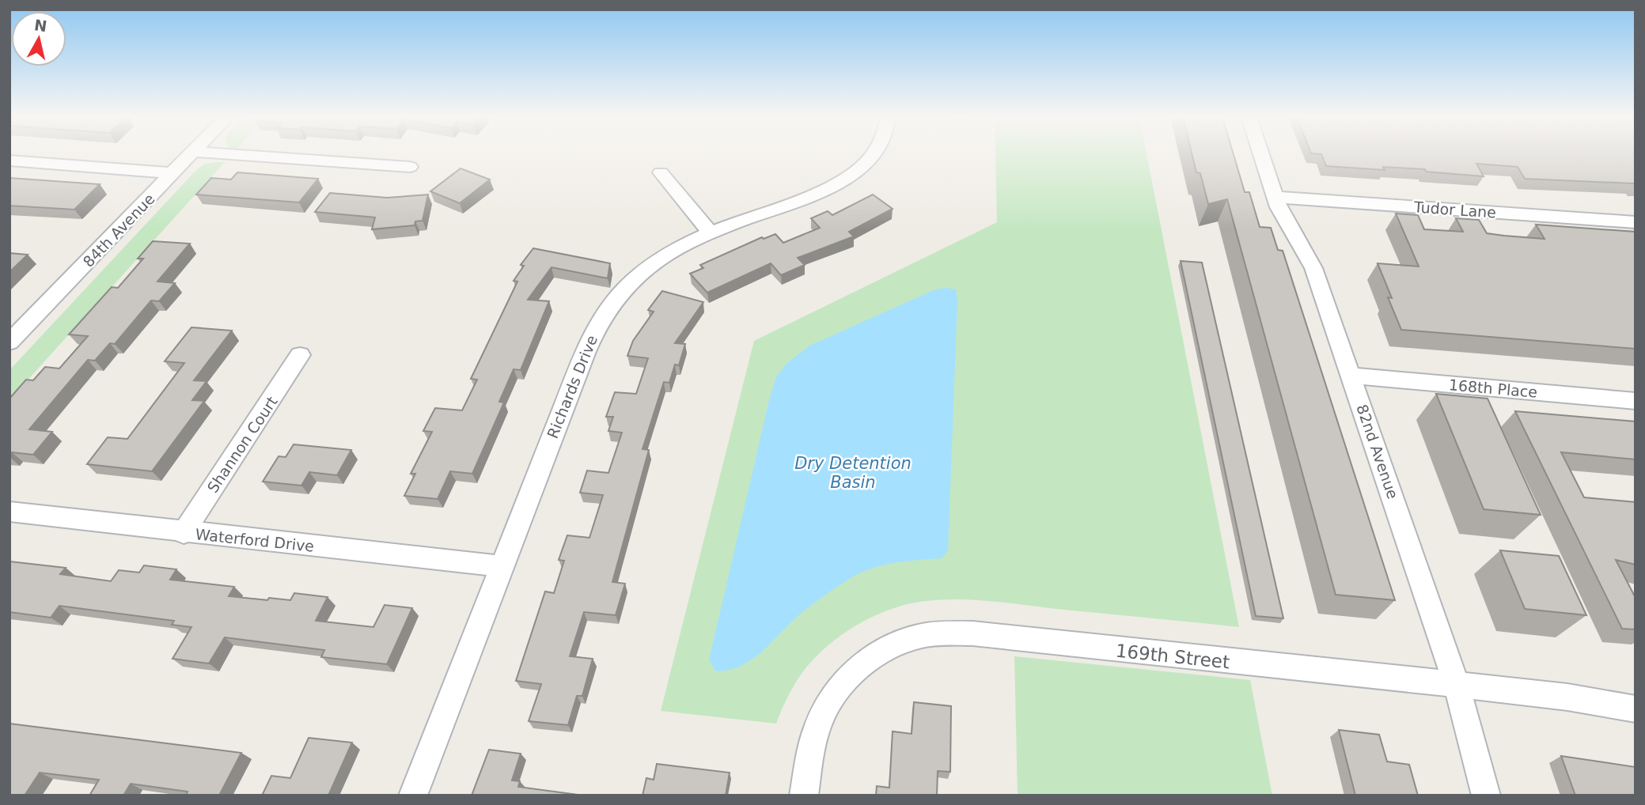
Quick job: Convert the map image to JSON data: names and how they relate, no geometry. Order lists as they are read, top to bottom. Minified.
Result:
{"streets":{"street":["Tudor Lane","84th Avenue","Richards Drive","168th Place","Shannon Court","82nd Avenue","Waterford Drive","169th Street"]},"crossings":[["Tudor Lane","82nd Avenue"],["Richards Drive","Waterford Drive"],["168th Place","82nd Avenue"],["Shannon Court","Waterford Drive"],["82nd Avenue","169th Street"]],"water":["Dry Detention Basin"],"north":"top"}
